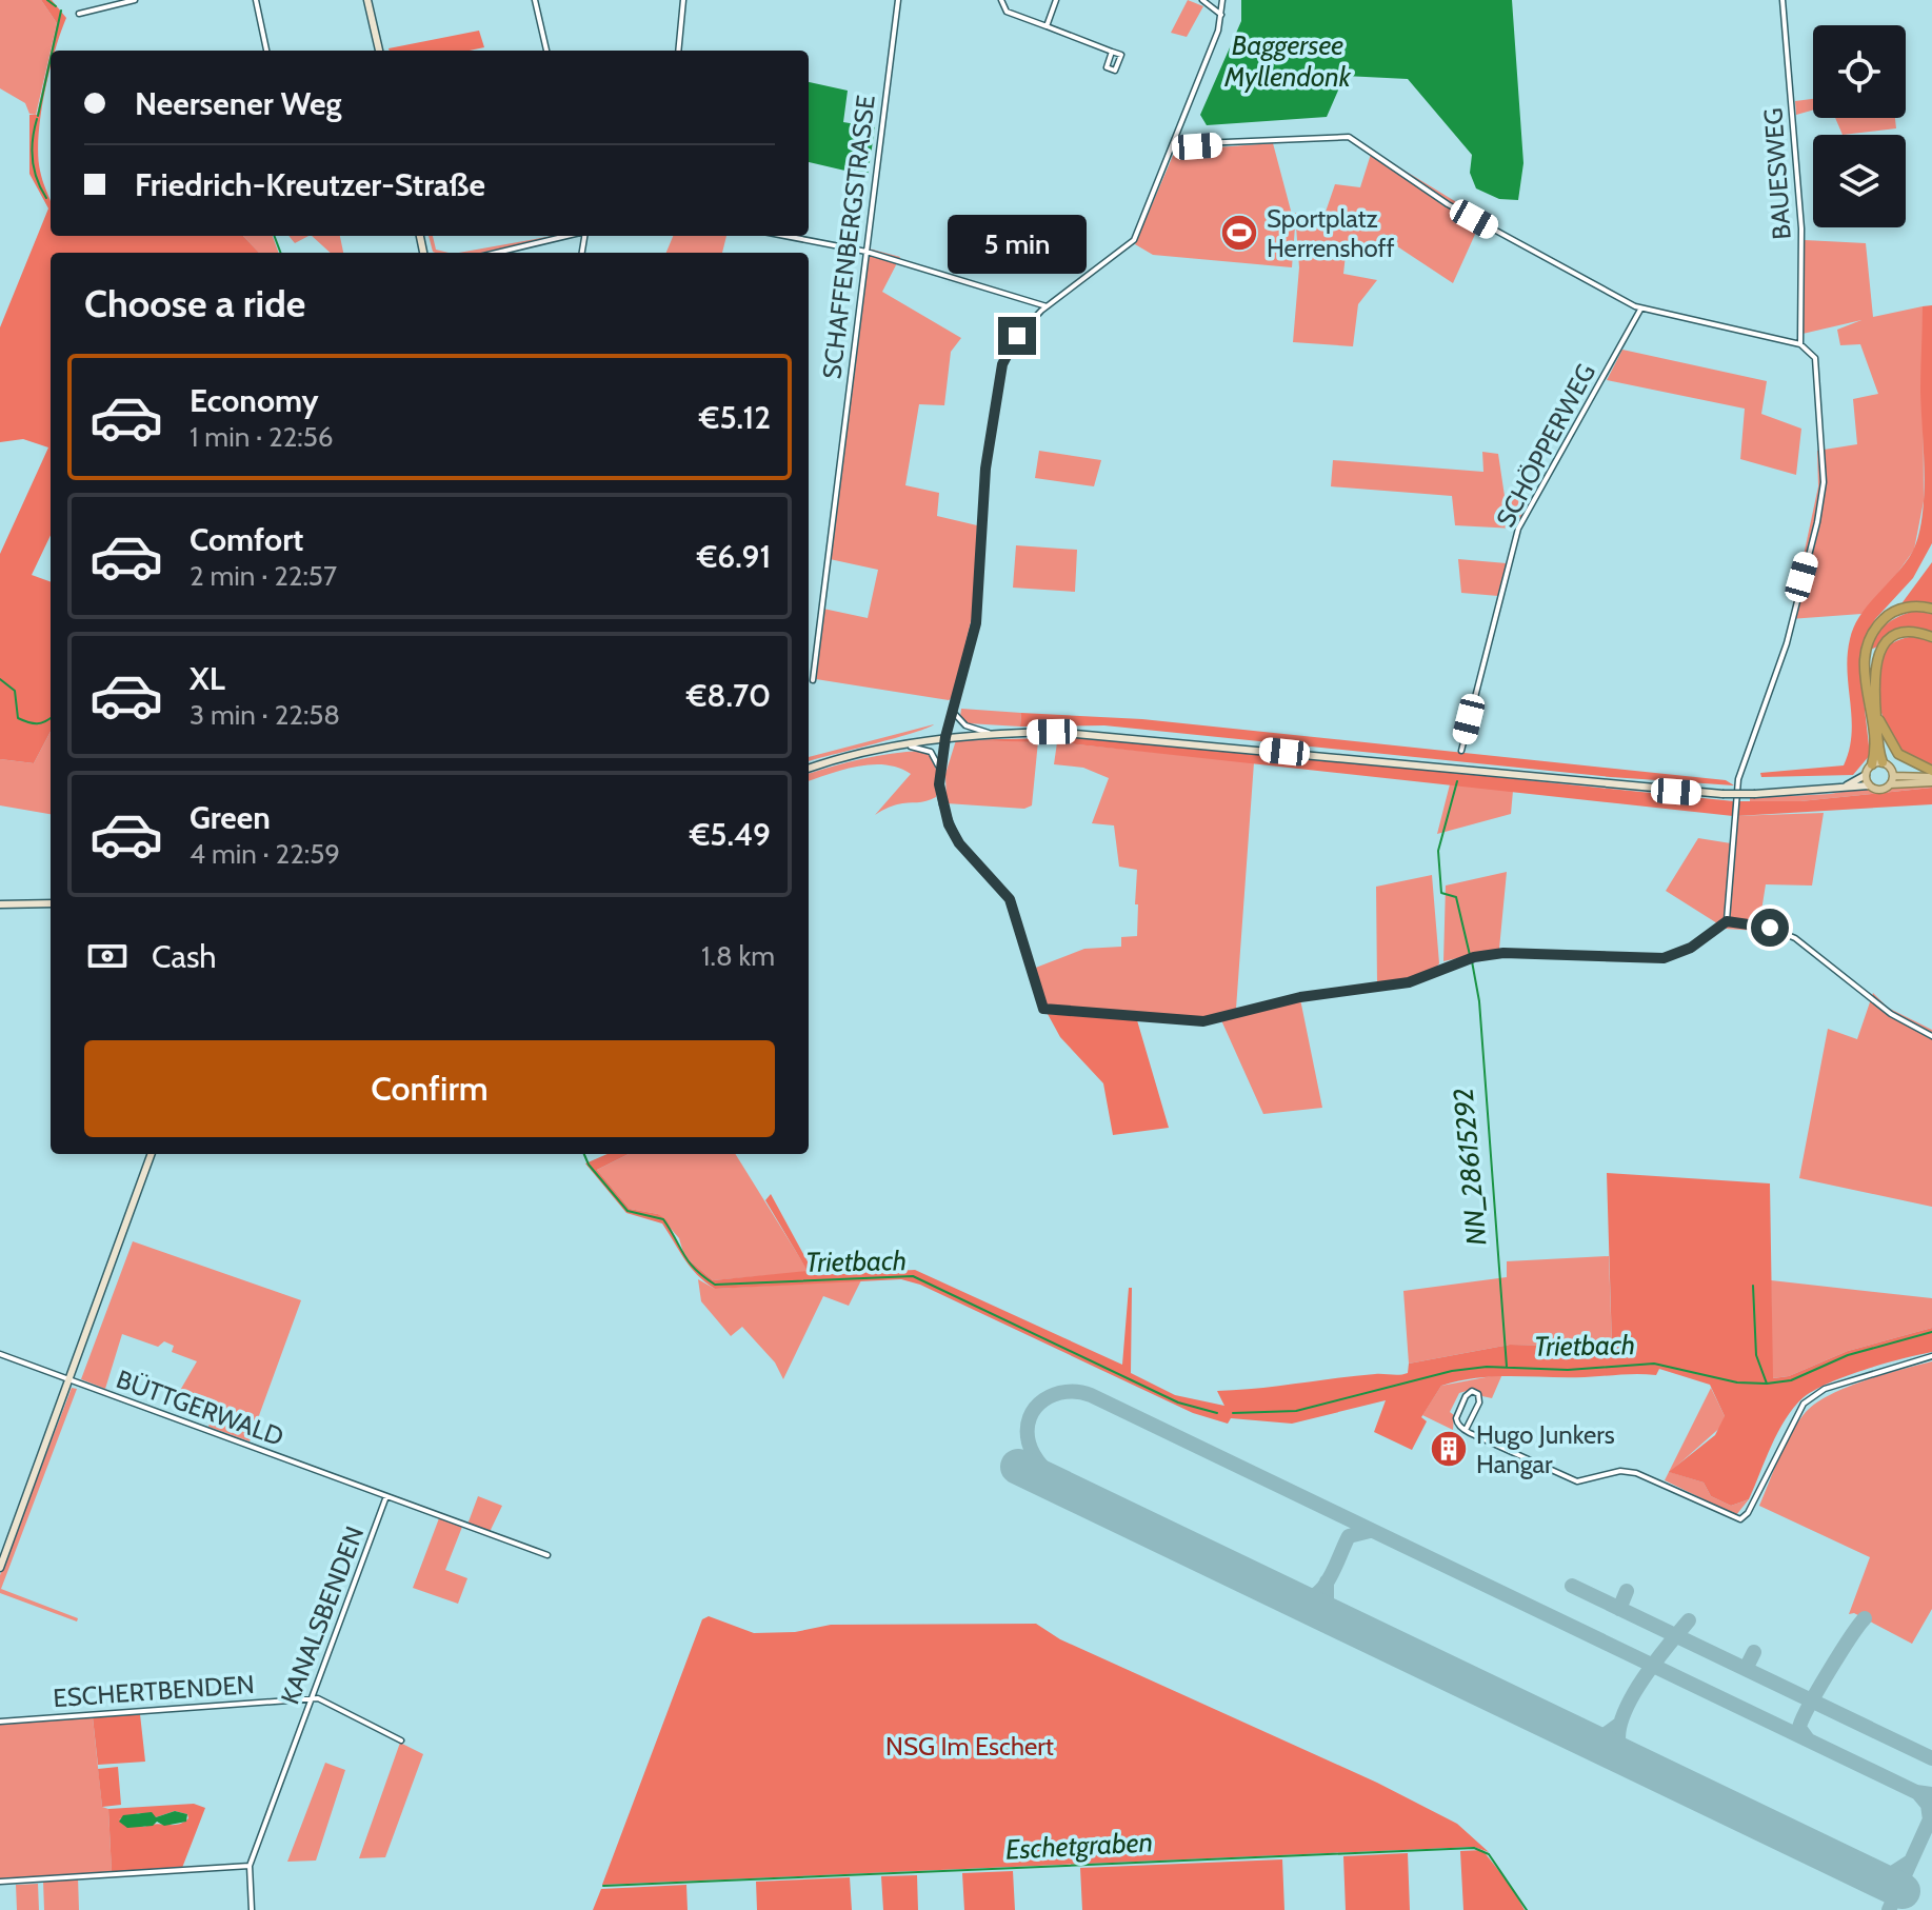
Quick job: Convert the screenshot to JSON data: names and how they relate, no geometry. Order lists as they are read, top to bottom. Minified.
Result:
{"streets":{"street":["BAUESWEG","SCHAFFENBERGSTRASSE","SCHÖPPERWEG","BÜTTGERWALD","KANALSBENDEN","ESCHERTBENDEN"]},"crossings":[["BÜTTGERWALD","KANALSBENDEN"],["KANALSBENDEN","ESCHERTBENDEN"]],"water":["Baggersee Myllendonk","NN_28615292","Trietbach","Eschetgraben"],"parks":["NSG Im Eschert"],"places":{"sports":["Sportplatz Herrenshoff"],"building":["Hugo Junkers Hangar"]},"page":{"banner":["Neersener Weg","Friedrich-Kreutzer-Straße"],"bubble":"5 min","heading":"Choose a ride","list":[{"name":"Economy","note":"1 min · 22:56","value":"€5.12"},{"name":"Comfort","note":"2 min · 22:57","value":"€6.91"},{"name":"XL","note":"3 min · 22:58","value":"€8.70"},{"name":"Green","note":"4 min · 22:59","value":"€5.49"}],"pay":["Cash","1.8 km"],"buttons":"Confirm"}}
